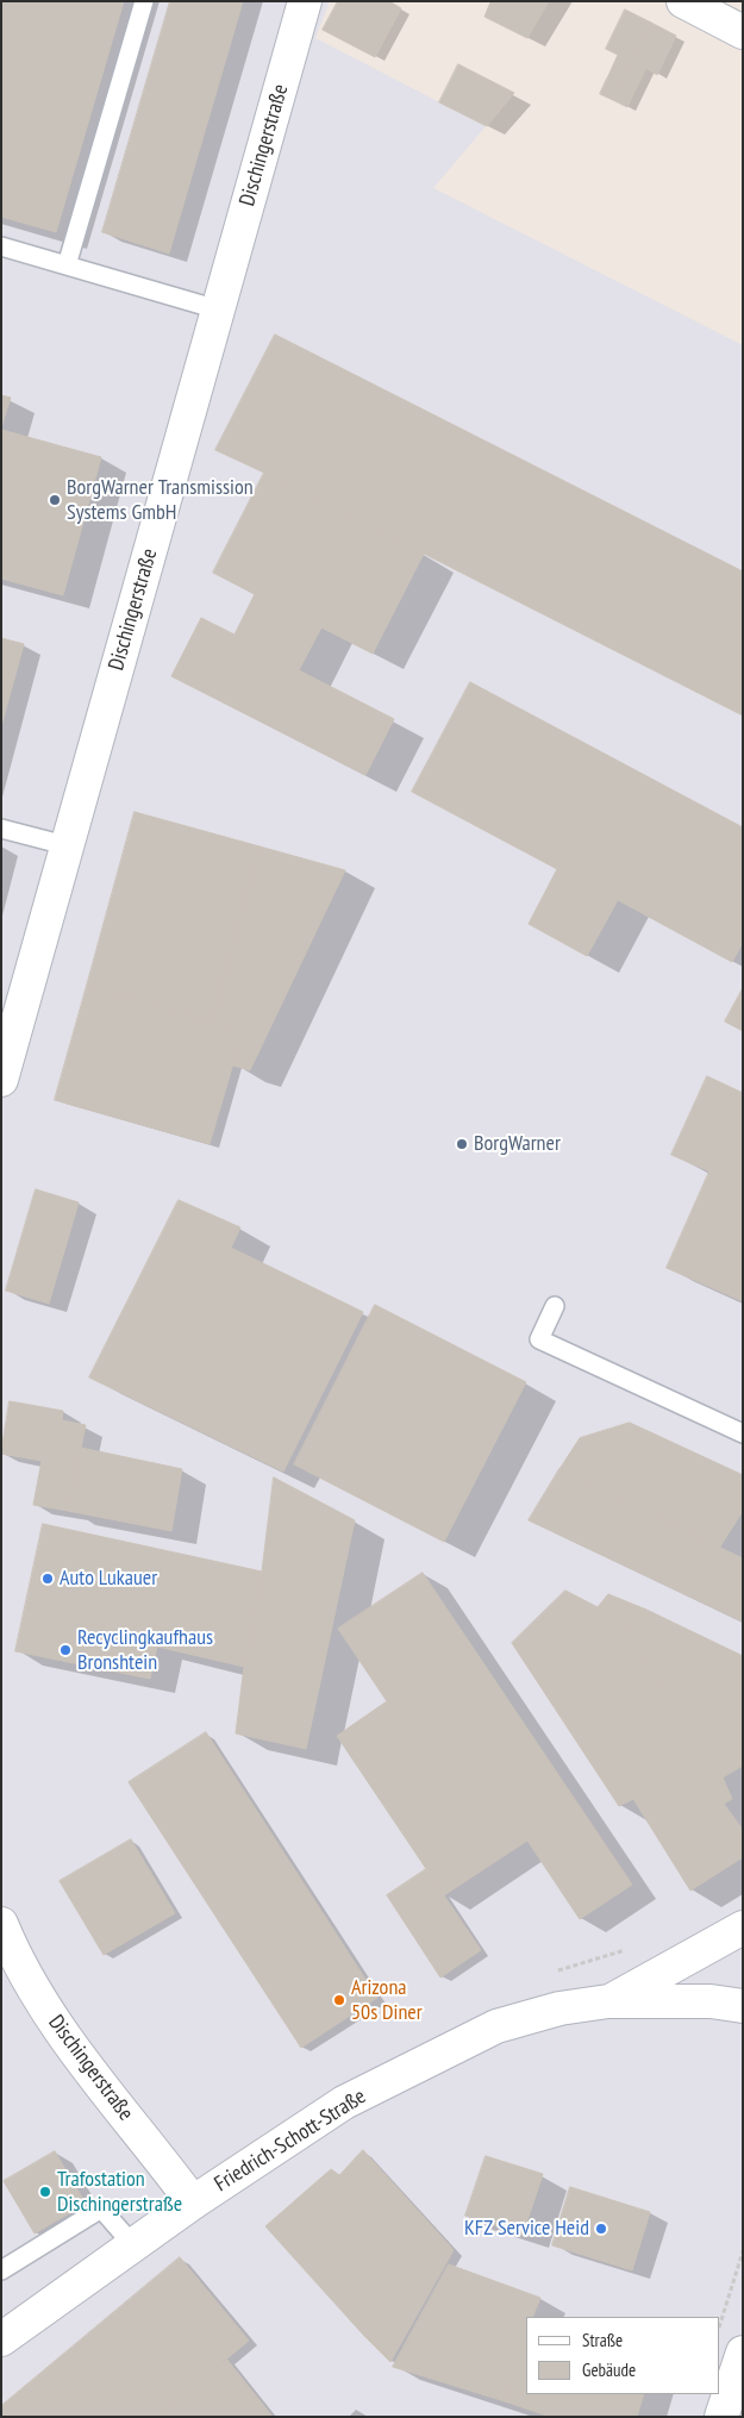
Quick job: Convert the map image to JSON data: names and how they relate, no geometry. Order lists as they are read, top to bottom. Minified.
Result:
{"streets":{"street":["Dischingerstraße","Friedrich-Schott-Straße"]},"crossings":[["Dischingerstraße","Friedrich-Schott-Straße"]],"places":["BorgWarner Transmission Systems GmbH","BorgWarner","Auto Lukauer","Recyclingkaufhaus Bronshtein","Arizona 50s Diner","Trafostation Dischingerstraße","KFZ Service Heid"],"legend":["Straße","Gebäude"]}
